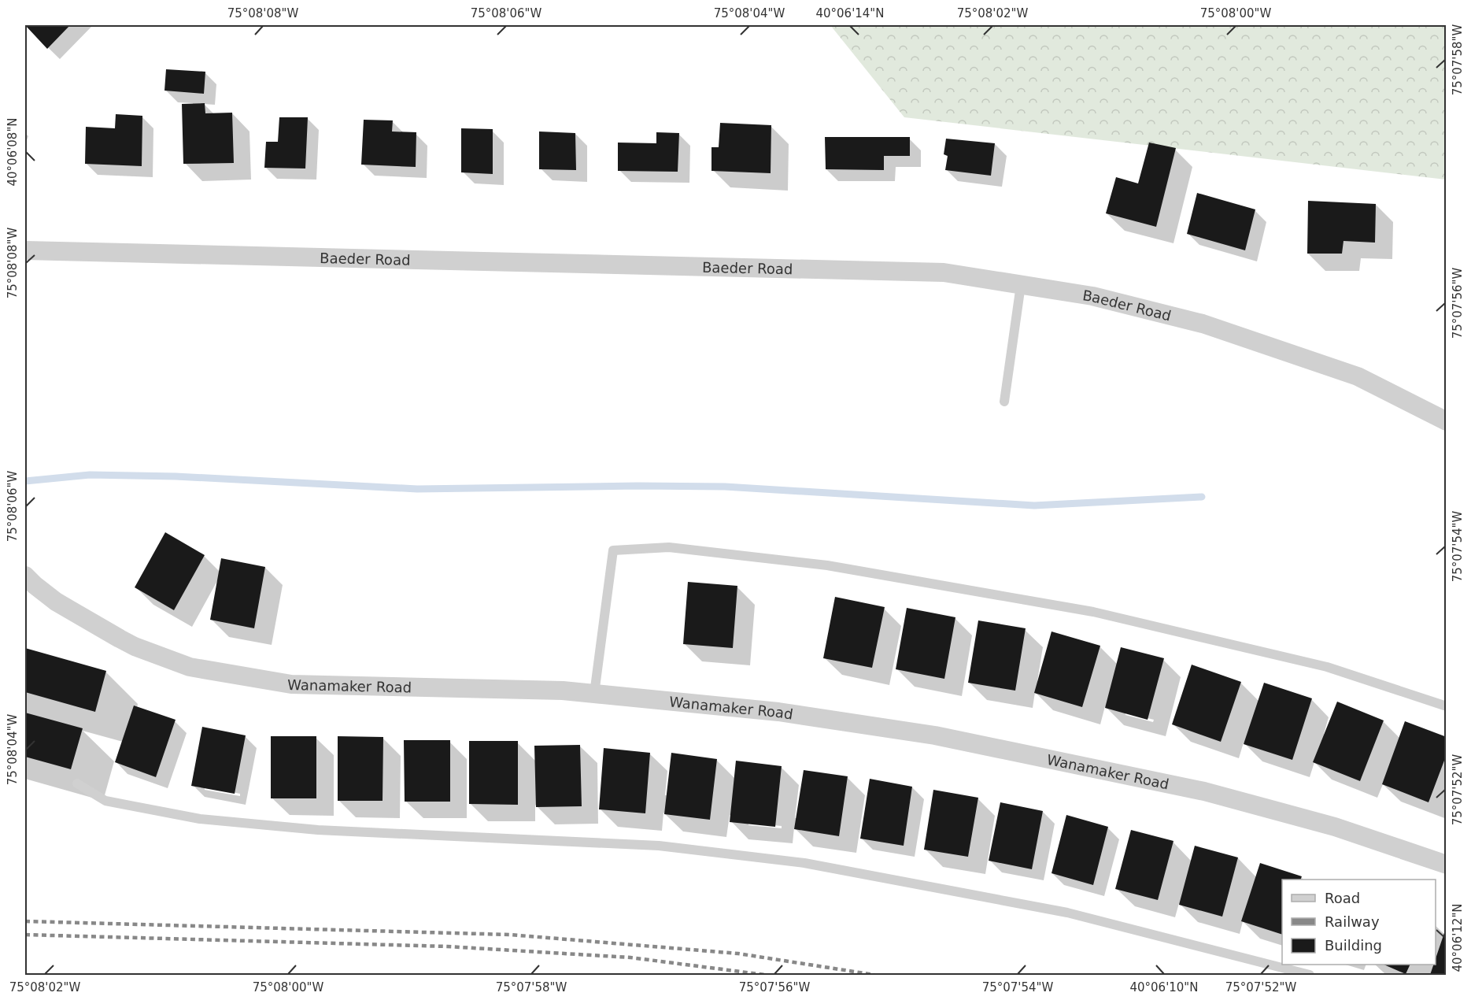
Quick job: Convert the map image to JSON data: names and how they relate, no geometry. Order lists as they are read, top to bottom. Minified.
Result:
{"streets":{"street":["Baeder Road","Wanamaker Road"]},"legend":["Road","Railway","Building"],"coordinates":["75°08'08\"W","75°08'06\"W","75°08'04\"W","40°06'14\"N","75°08'02\"W","75°08'00\"W","75°07'58\"W","40°06'08\"N","75°07'56\"W","75°07'54\"W","75°07'52\"W","40°06'12\"N","40°06'10\"N"]}
